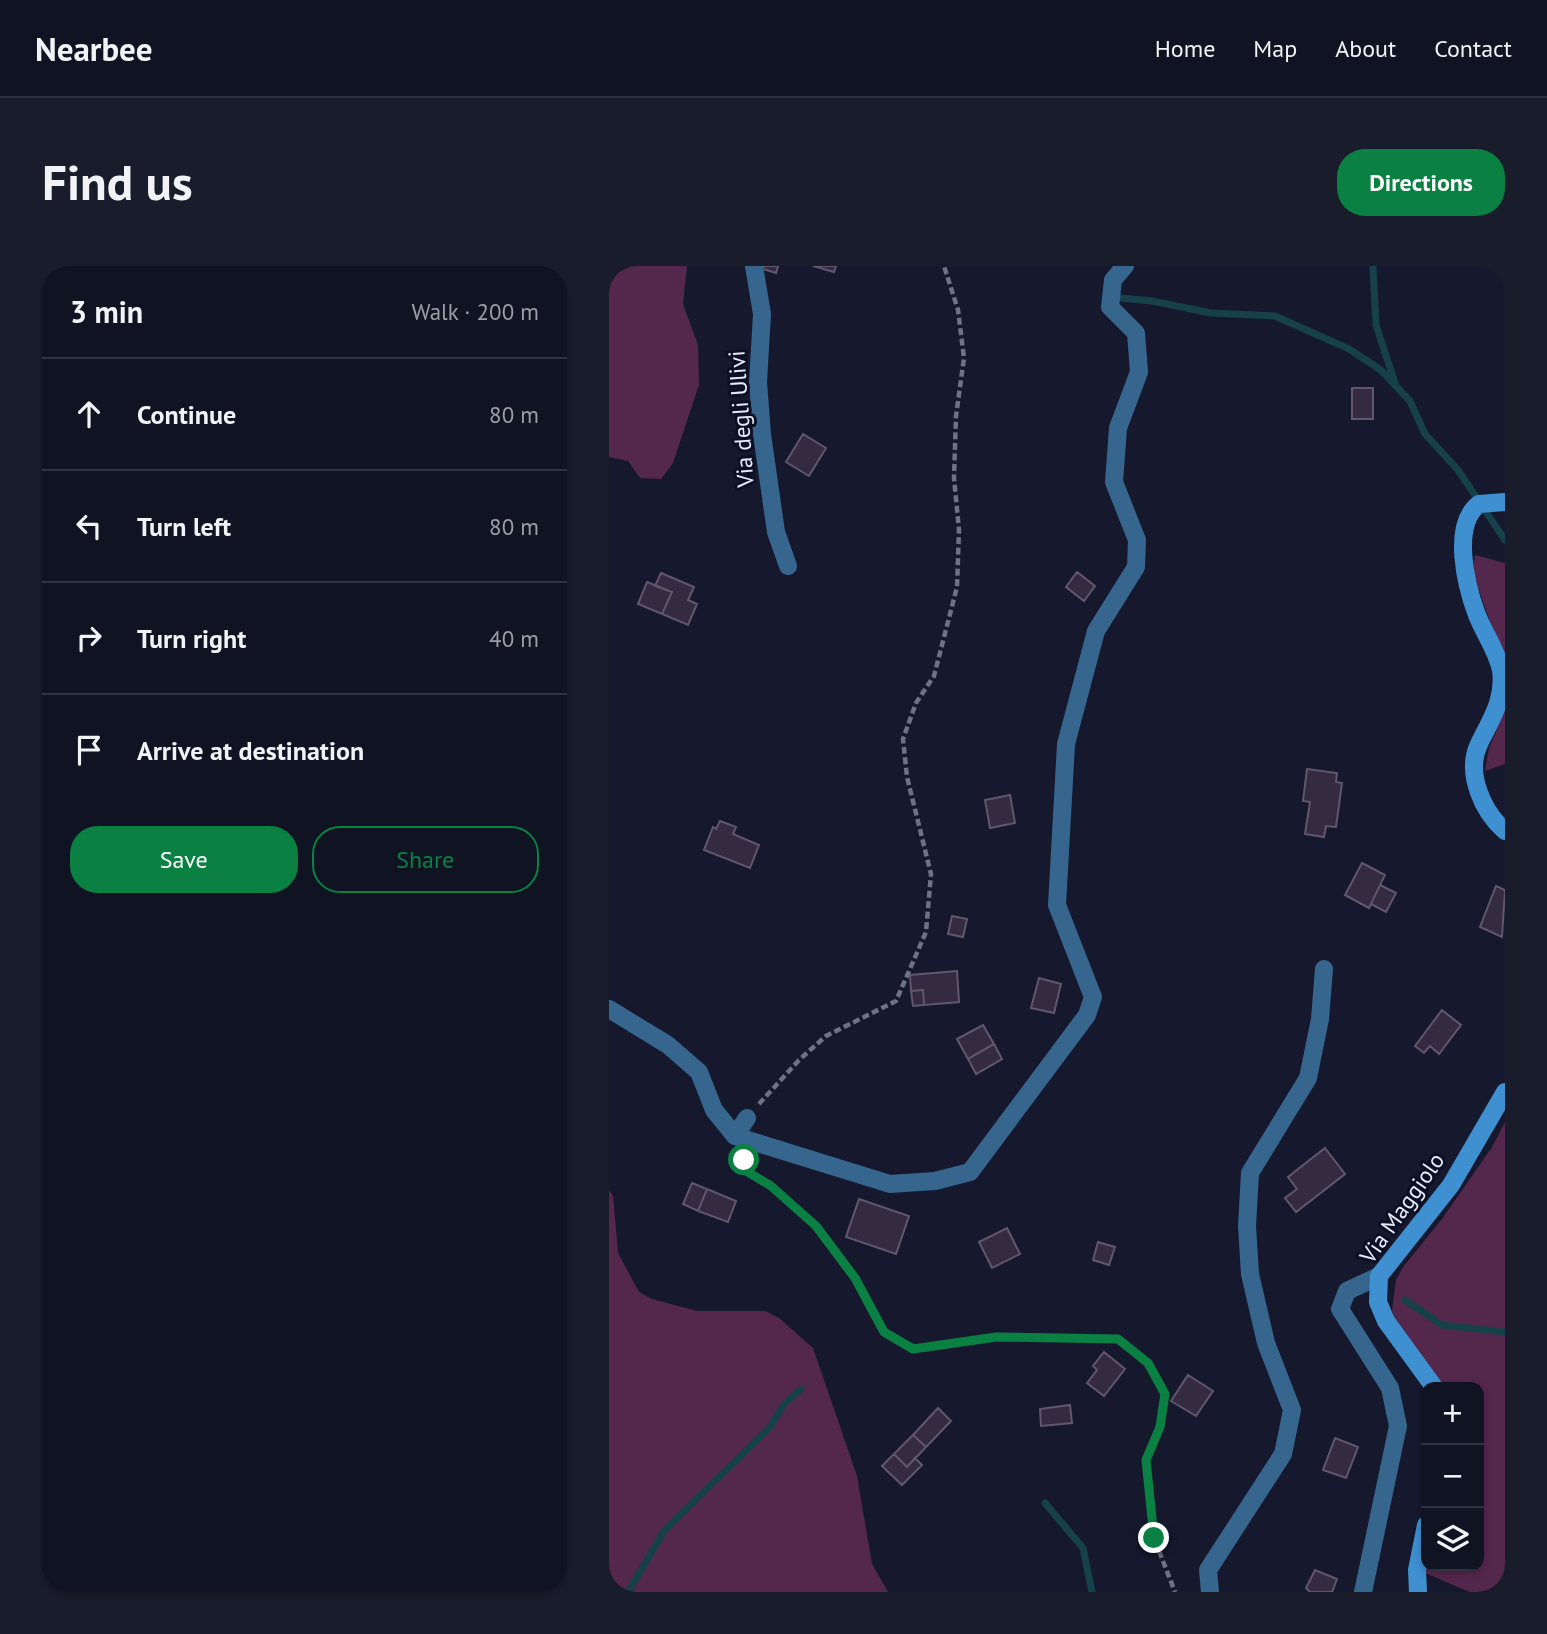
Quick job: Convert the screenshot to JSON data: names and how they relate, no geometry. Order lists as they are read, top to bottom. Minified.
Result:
{"streets":{"street":["Via degli Ulivi","Via Maggiolo"]},"page":{"header":"Nearbee","nav":["Home","Map","About","Contact"],"buttons":["Directions",["Save","Share"]],"title":"Find us","heading":["3 min","Walk · 200 m"],"list":[["Continue","80 m"],["Turn left","80 m"],["Turn right","40 m"],"Arrive at destination"],"map_buttons":["+","−"]}}
